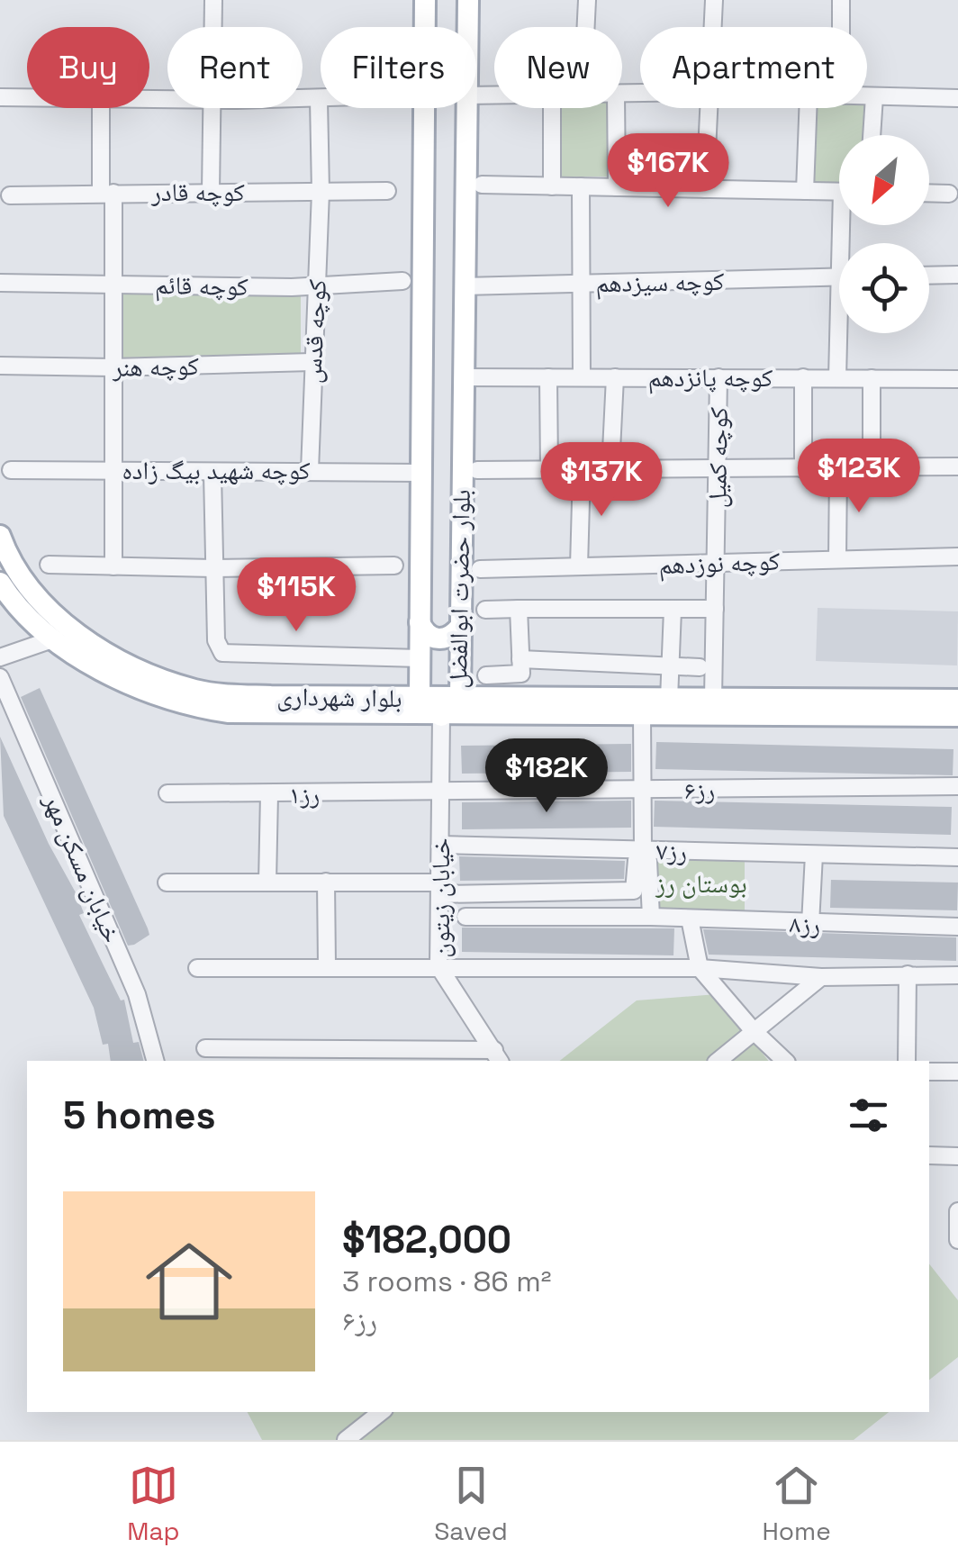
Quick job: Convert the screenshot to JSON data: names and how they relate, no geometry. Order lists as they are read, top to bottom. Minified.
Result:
{"streets":{"main road":["بلوار حضرت ابوالفضل","بلوار شهرداری"],"street":["کوچه قادر","کوچه سیزدهم","کوچه قائم","کوچه قدس","کوچه هنر","کوچه پانزدهم","کوچه کمیل","کوچه شهید بیگ زاده","کوچه نوزدهم","رز۶","رز۱","رز۷","خیابان مسکن مهر","خیابان زیتون","رز۸"]},"crossings":[["کوچه قادر","کوچه قدس"],["کوچه سیزدهم","بلوار حضرت ابوالفضل"],["کوچه قائم","کوچه قدس"],["کوچه قدس","کوچه هنر"],["کوچه قدس","کوچه شهید بیگ زاده"],["کوچه پانزدهم","کوچه کمیل"],["کوچه پانزدهم","بلوار حضرت ابوالفضل"],["کوچه کمیل","کوچه نوزدهم"],["کوچه کمیل","بلوار شهرداری"],["کوچه شهید بیگ زاده","بلوار حضرت ابوالفضل"],["بلوار حضرت ابوالفضل","بلوار شهرداری"],["بلوار حضرت ابوالفضل","خیابان زیتون"],["بلوار شهرداری","خیابان زیتون"],["رز۶","رز۱"],["رز۶","خیابان زیتون"],["رز۱","خیابان زیتون"],["رز۷","خیابان زیتون"]],"parks":["بوستان رز"],"north":"bottom left","page":{"chip":["Buy","Rent","Filters","New","Apartment"],"price":["$167K","$123K","$137K","$115K","$182K"],"heading":"5 homes","list":[{"name":"$182,000","note":"3 rooms · 86 m² · رز۶"}],"tabs":["Map","Saved","Home"]}}
